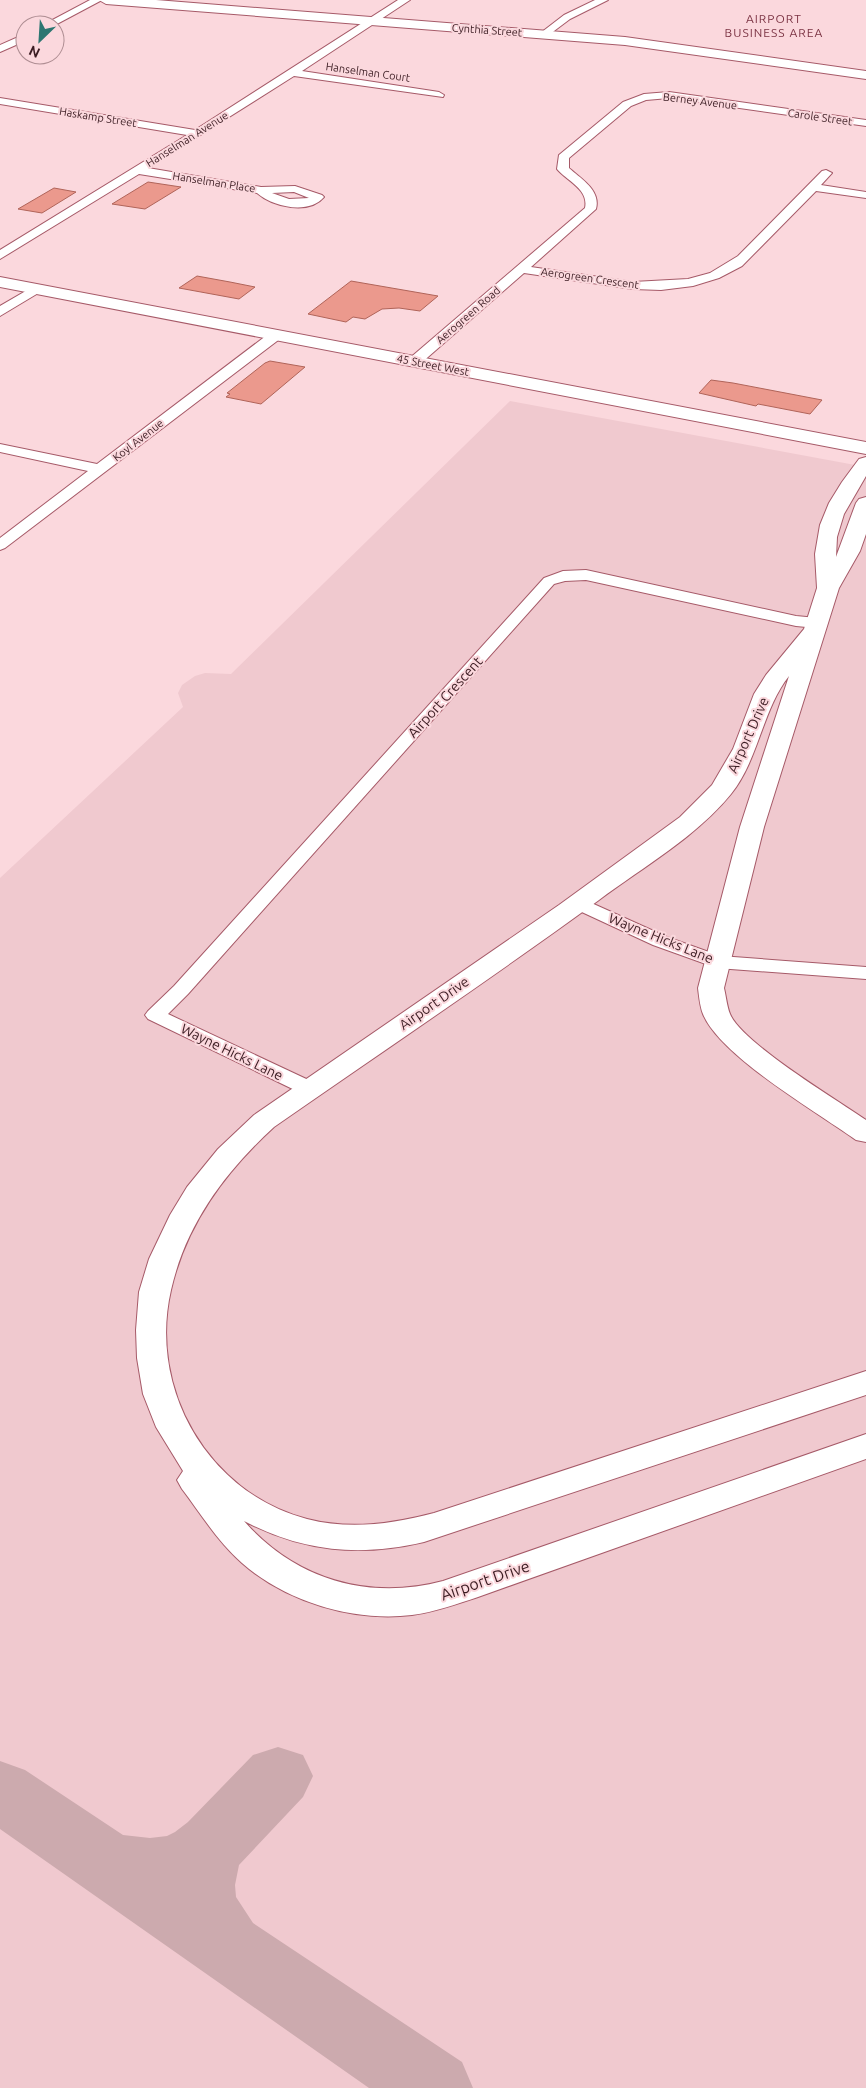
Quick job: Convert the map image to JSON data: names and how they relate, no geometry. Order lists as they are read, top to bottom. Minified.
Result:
{"streets":{"main road":["Cynthia Street","45 Street West","Airport Drive"],"street":["Hanselman Court","Berney Avenue","Haskamp Street","Carole Street","Hanselman Avenue","Hanselman Place","Aerogreen Crescent","Aerogreen Road","Koyl Avenue","Airport Crescent","Wayne Hicks Lane"]},"crossings":[["Cynthia Street","Hanselman Avenue"],["Hanselman Court","Hanselman Avenue"],["Berney Avenue","Carole Street"],["Berney Avenue","Aerogreen Crescent"],["Berney Avenue","Aerogreen Road"],["Haskamp Street","Hanselman Avenue"],["Hanselman Avenue","Hanselman Place"],["Aerogreen Crescent","Aerogreen Road"],["Aerogreen Road","45 Street West"],["45 Street West","Koyl Avenue"],["Airport Crescent","Airport Drive"],["Airport Crescent","Wayne Hicks Lane"],["Airport Drive","Wayne Hicks Lane"]],"districts":["AIRPORT BUSINESS AREA"],"north":"bottom left"}
